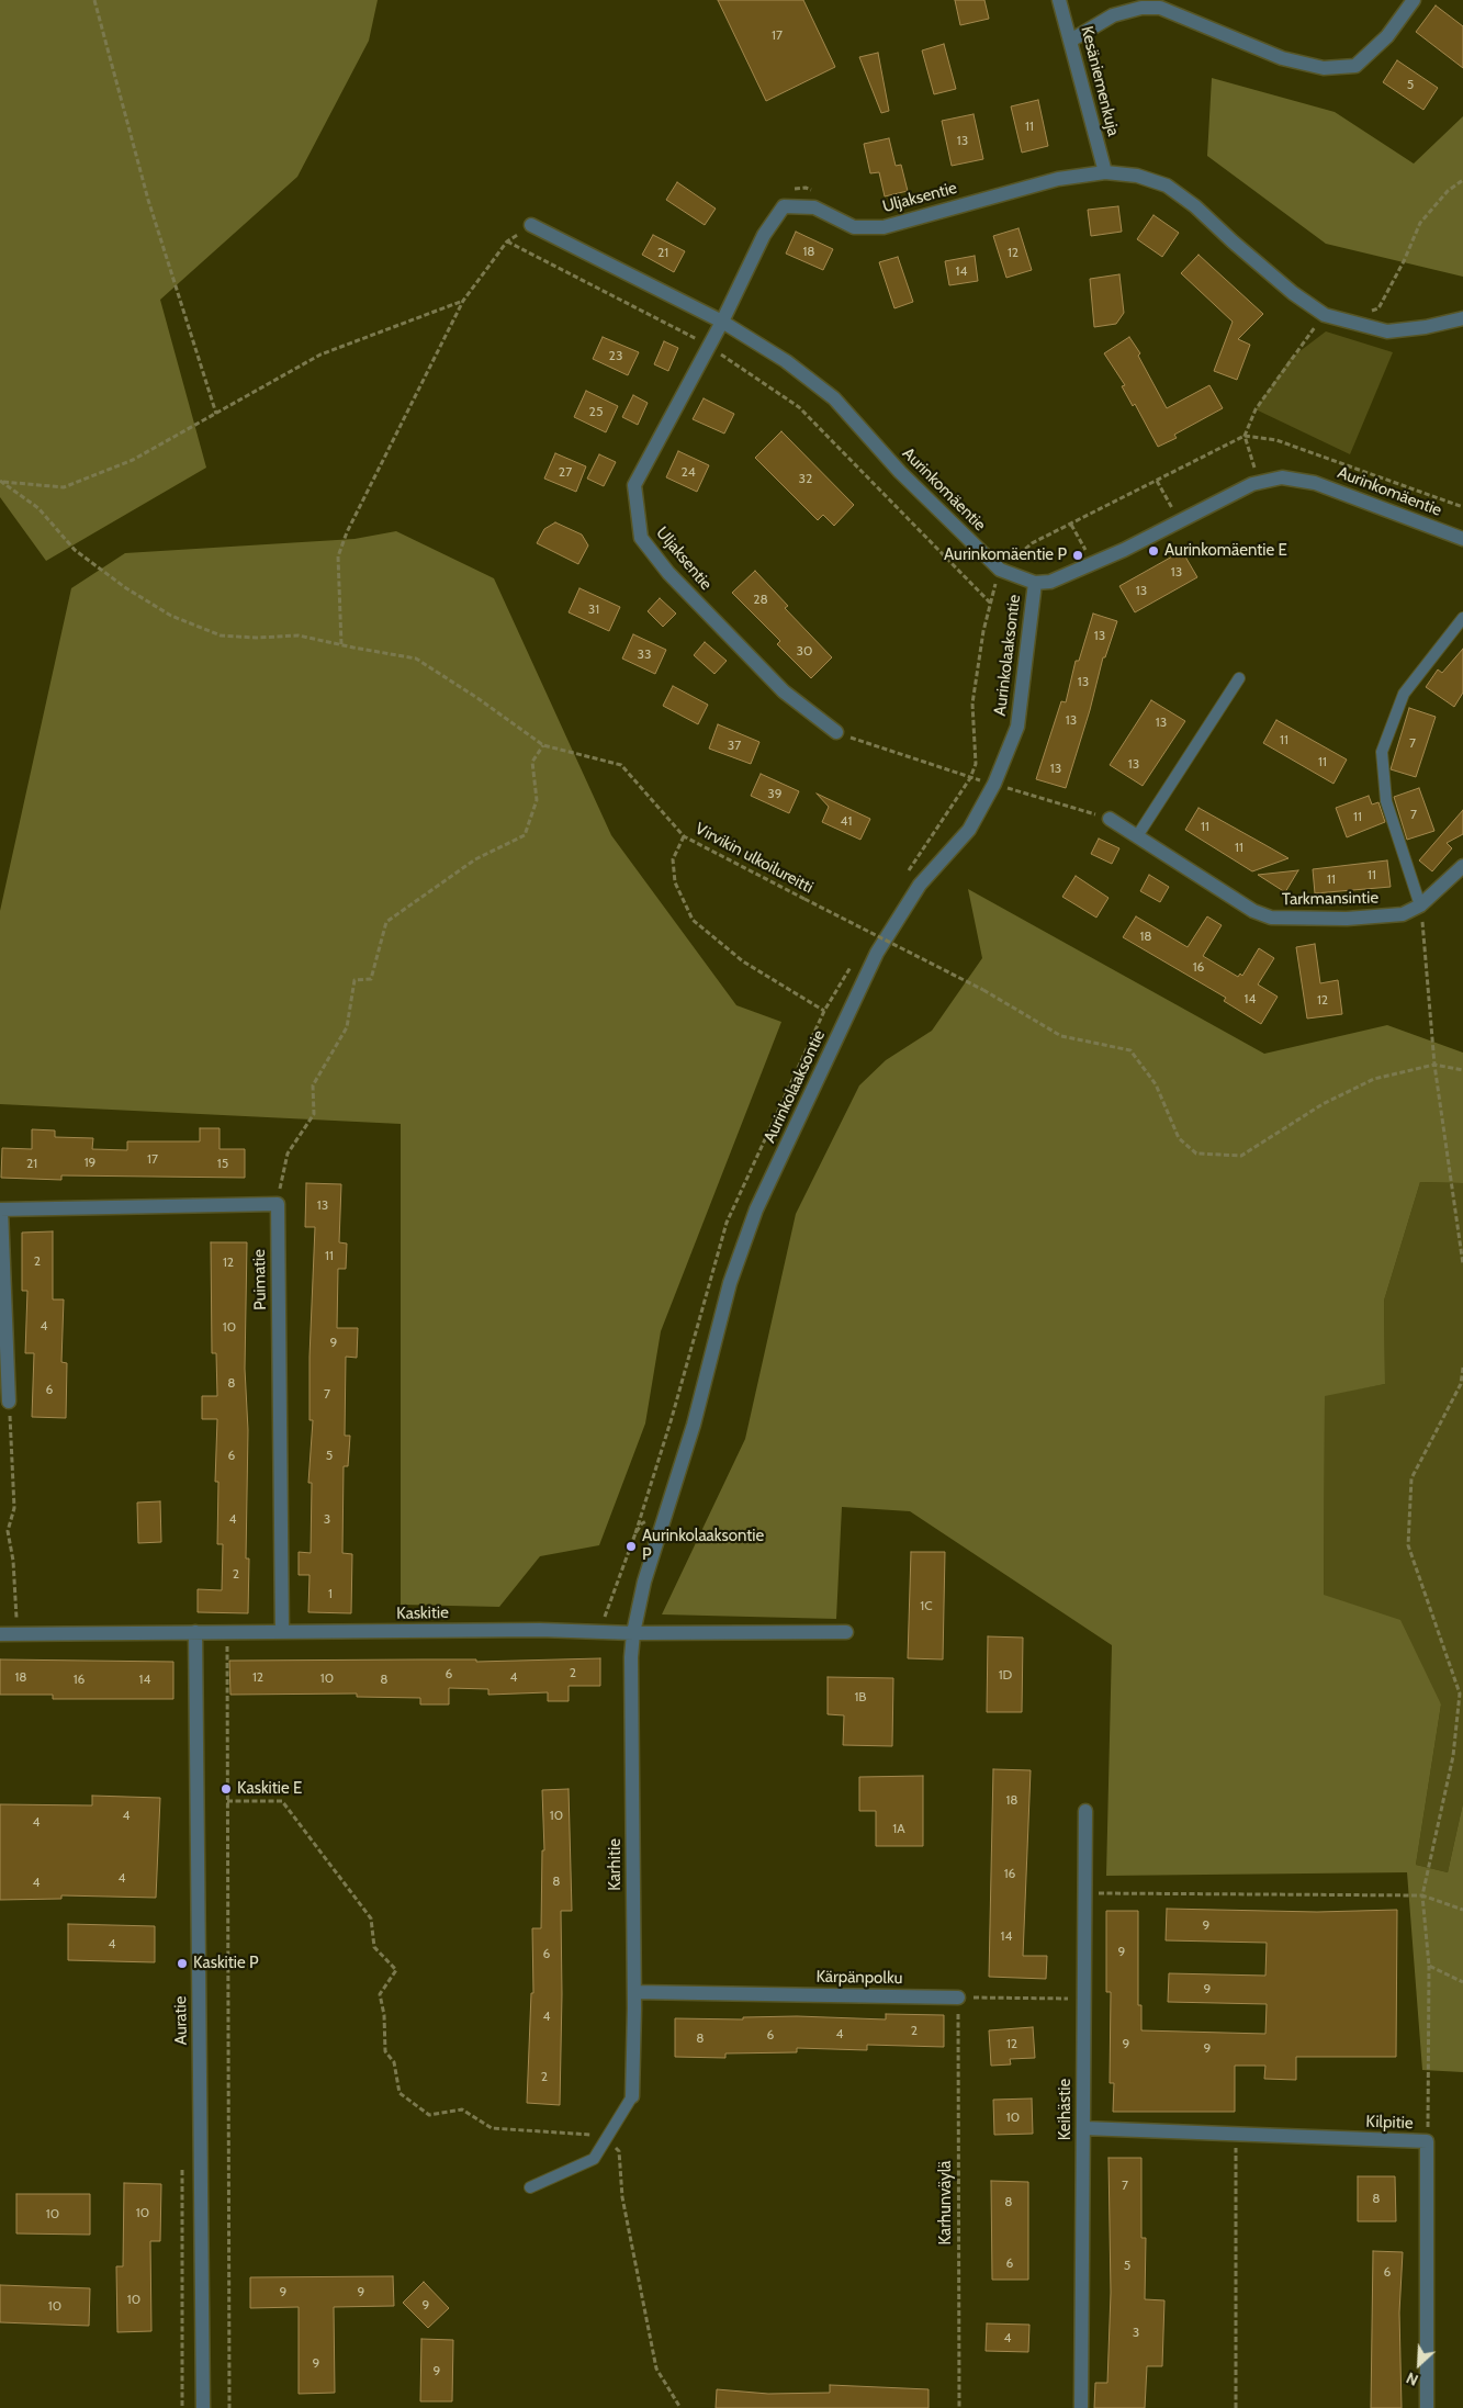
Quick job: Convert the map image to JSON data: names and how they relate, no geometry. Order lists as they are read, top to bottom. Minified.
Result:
{"streets":{"street":["Kesäniemenkuja","Uljaksentie","Aurinkomäentie","Aurinkolaaksontie","Tarkmansintie","Puimatie","Kaskitie","Karhitie","Kärpänpolku","Auratie","Keihästie","Kilpitie"],"path":["Virvikin ulkoilureitti","Karhunväylä"]},"crossings":[["Kesäniemenkuja","Uljaksentie"],["Uljaksentie","Aurinkomäentie"],["Aurinkomäentie","Aurinkolaaksontie"],["Aurinkolaaksontie","Kaskitie"],["Aurinkolaaksontie","Karhitie"],["Puimatie","Kaskitie"],["Kaskitie","Karhitie"],["Kaskitie","Auratie"],["Karhitie","Kärpänpolku"],["Kärpänpolku","Karhunväylä"],["Keihästie","Kilpitie"]],"places":["Aurinkomäentie E","Aurinkomäentie P","Aurinkolaaksontie P","Kaskitie E","Kaskitie P"],"house_numbers":["17","5","11","13","18","21","12","14","23","25","27","24","32","13","13","28","31","13","30","33","13","13","13","11","7","37","11","13","13","39","7","11","41","11","11","11","11","18","16","14","12","17","19","21","15","13","11","2","12","4","10","9","8","6","7","6","5","4","3","2","1","1C","2","6","1D","18","12","4","10","16","14","8","1B","18","4","10","4","1A","16","4","8","4","9","14","4","9","6","9","4","2","4","6","8","12","9","9","2","10","7","8","8","10","10","6","5","6","9","9","10","9","10","3","4","9","9"],"north":"bottom left"}
